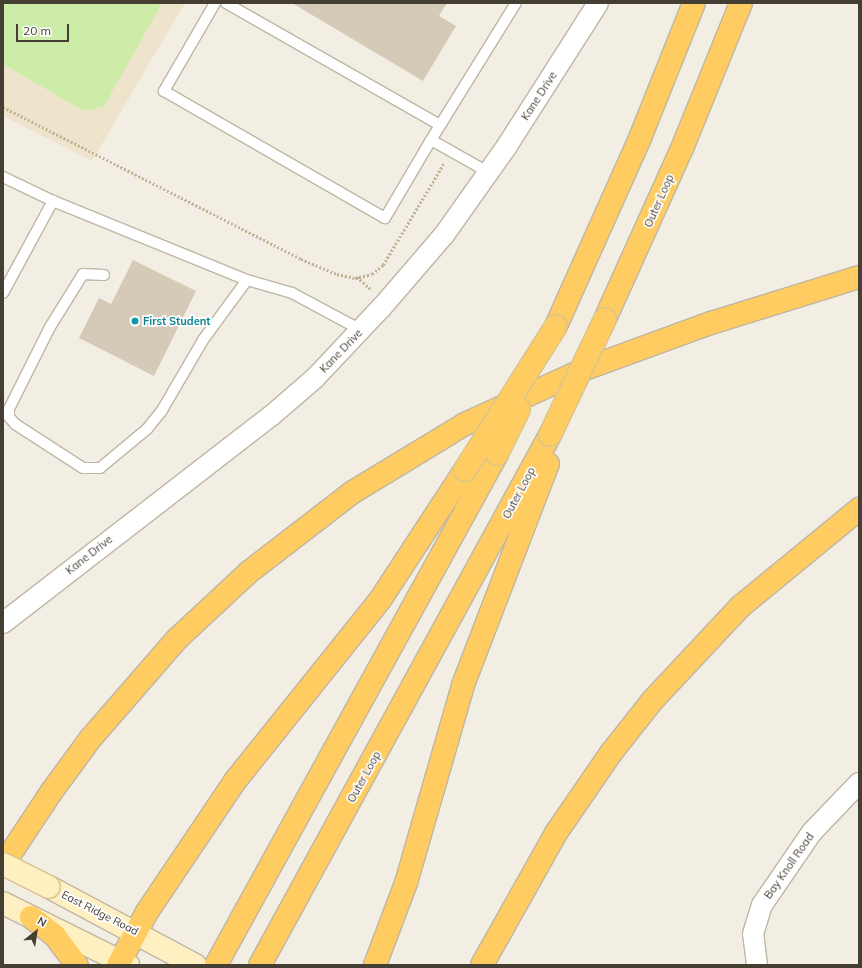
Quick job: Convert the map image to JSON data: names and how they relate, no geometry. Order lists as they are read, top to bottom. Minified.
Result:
{"streets":{"highway":["Outer Loop"],"main road":["East Ridge Road"],"street":["Kane Drive","Bay Knoll Road"]},"places":["First Student"],"scale_bar":"20 m","north":"top right"}
